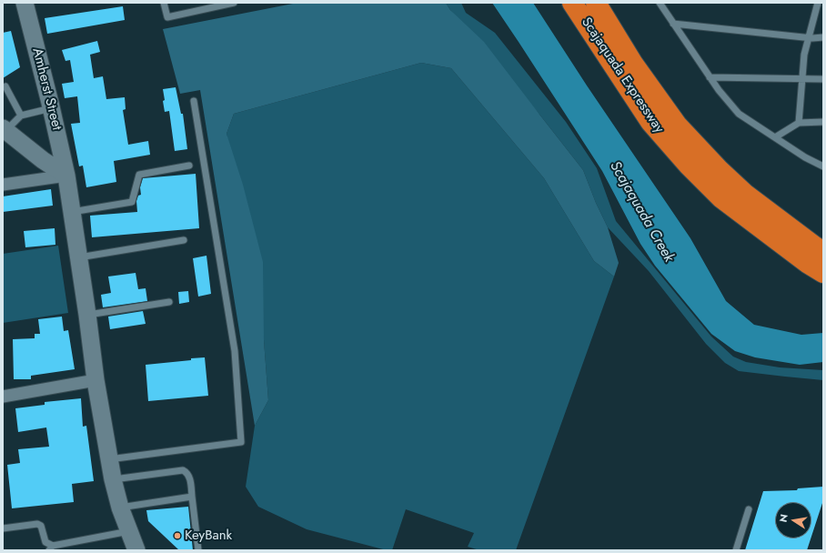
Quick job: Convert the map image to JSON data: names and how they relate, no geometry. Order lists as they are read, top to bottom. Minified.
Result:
{"streets":{"highway":["Scajaquada Expressway"],"main road":["Amherst Street"]},"water":["Scajaquada Creek"],"places":["KeyBank"],"north":"left"}
